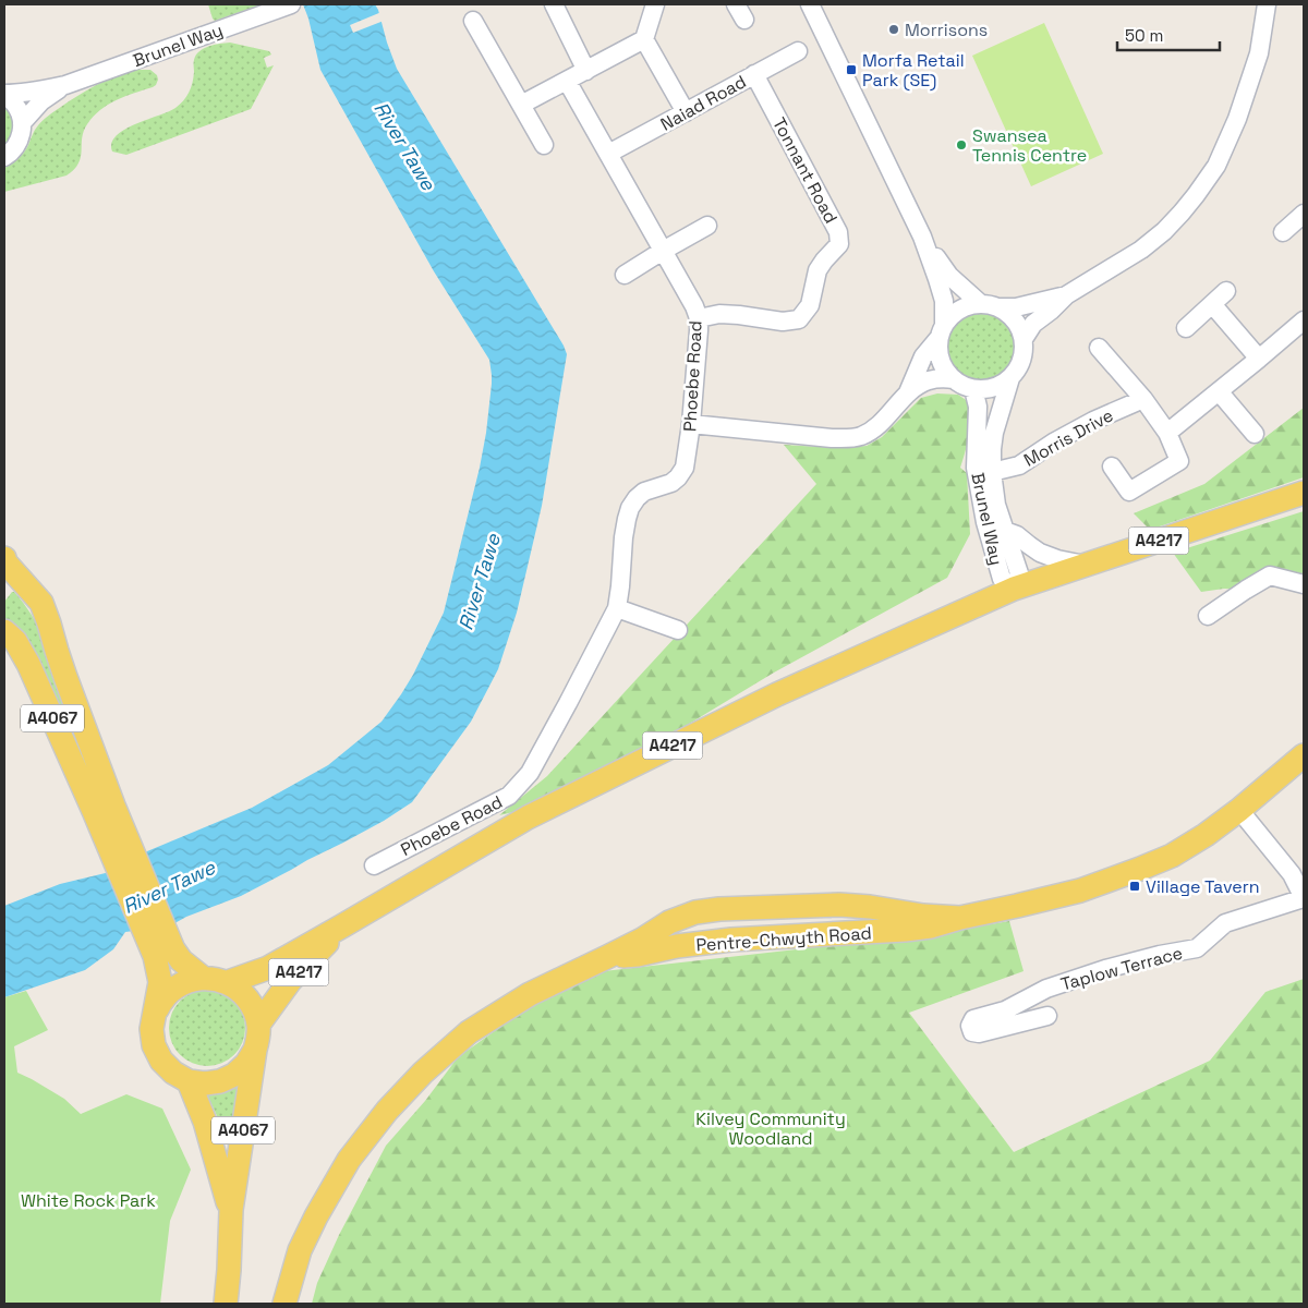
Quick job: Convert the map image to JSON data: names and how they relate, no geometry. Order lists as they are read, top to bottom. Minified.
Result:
{"streets":{"main road":["A4217","A4067","Pentre-Chwyth Road"],"street":["Brunel Way","Naiad Road","Tonnant Road","Phoebe Road","Morris Drive","Taplow Terrace"]},"crossings":[["Brunel Way","Morris Drive"],["Brunel Way","A4217"],["Naiad Road","Tonnant Road"],["Naiad Road","Phoebe Road"],["Tonnant Road","Phoebe Road"],["A4217","A4067"]],"water":["River Tawe"],"parks":["Kilvey Community Woodland","White Rock Park"],"places":{"other":["Morrisons","Swansea Tennis Centre"],"transit":["Morfa Retail Park (SE)","Village Tavern"]},"scale_bar":"50 m"}
